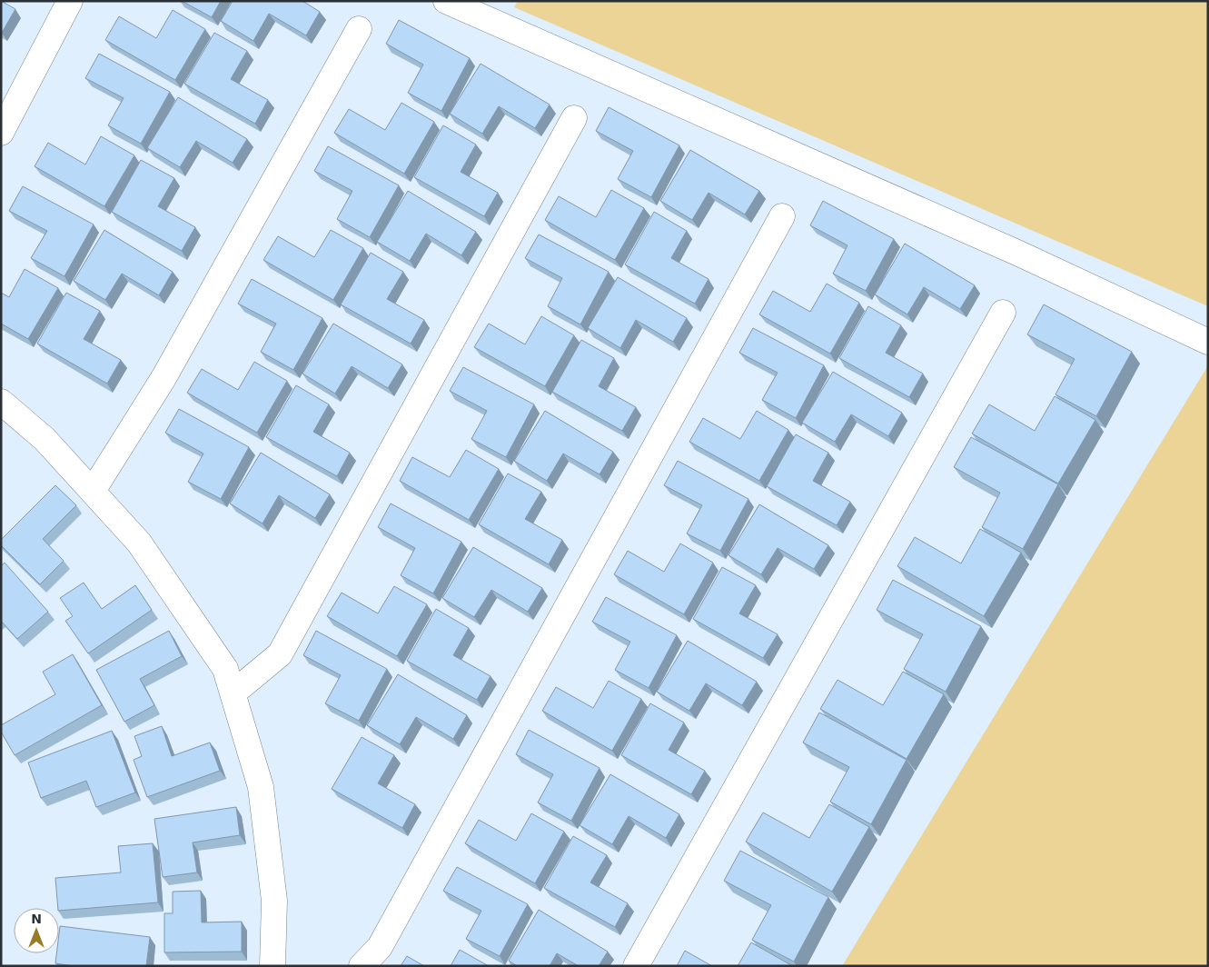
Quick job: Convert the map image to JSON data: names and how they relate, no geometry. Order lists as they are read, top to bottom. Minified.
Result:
{"north":"top"}
